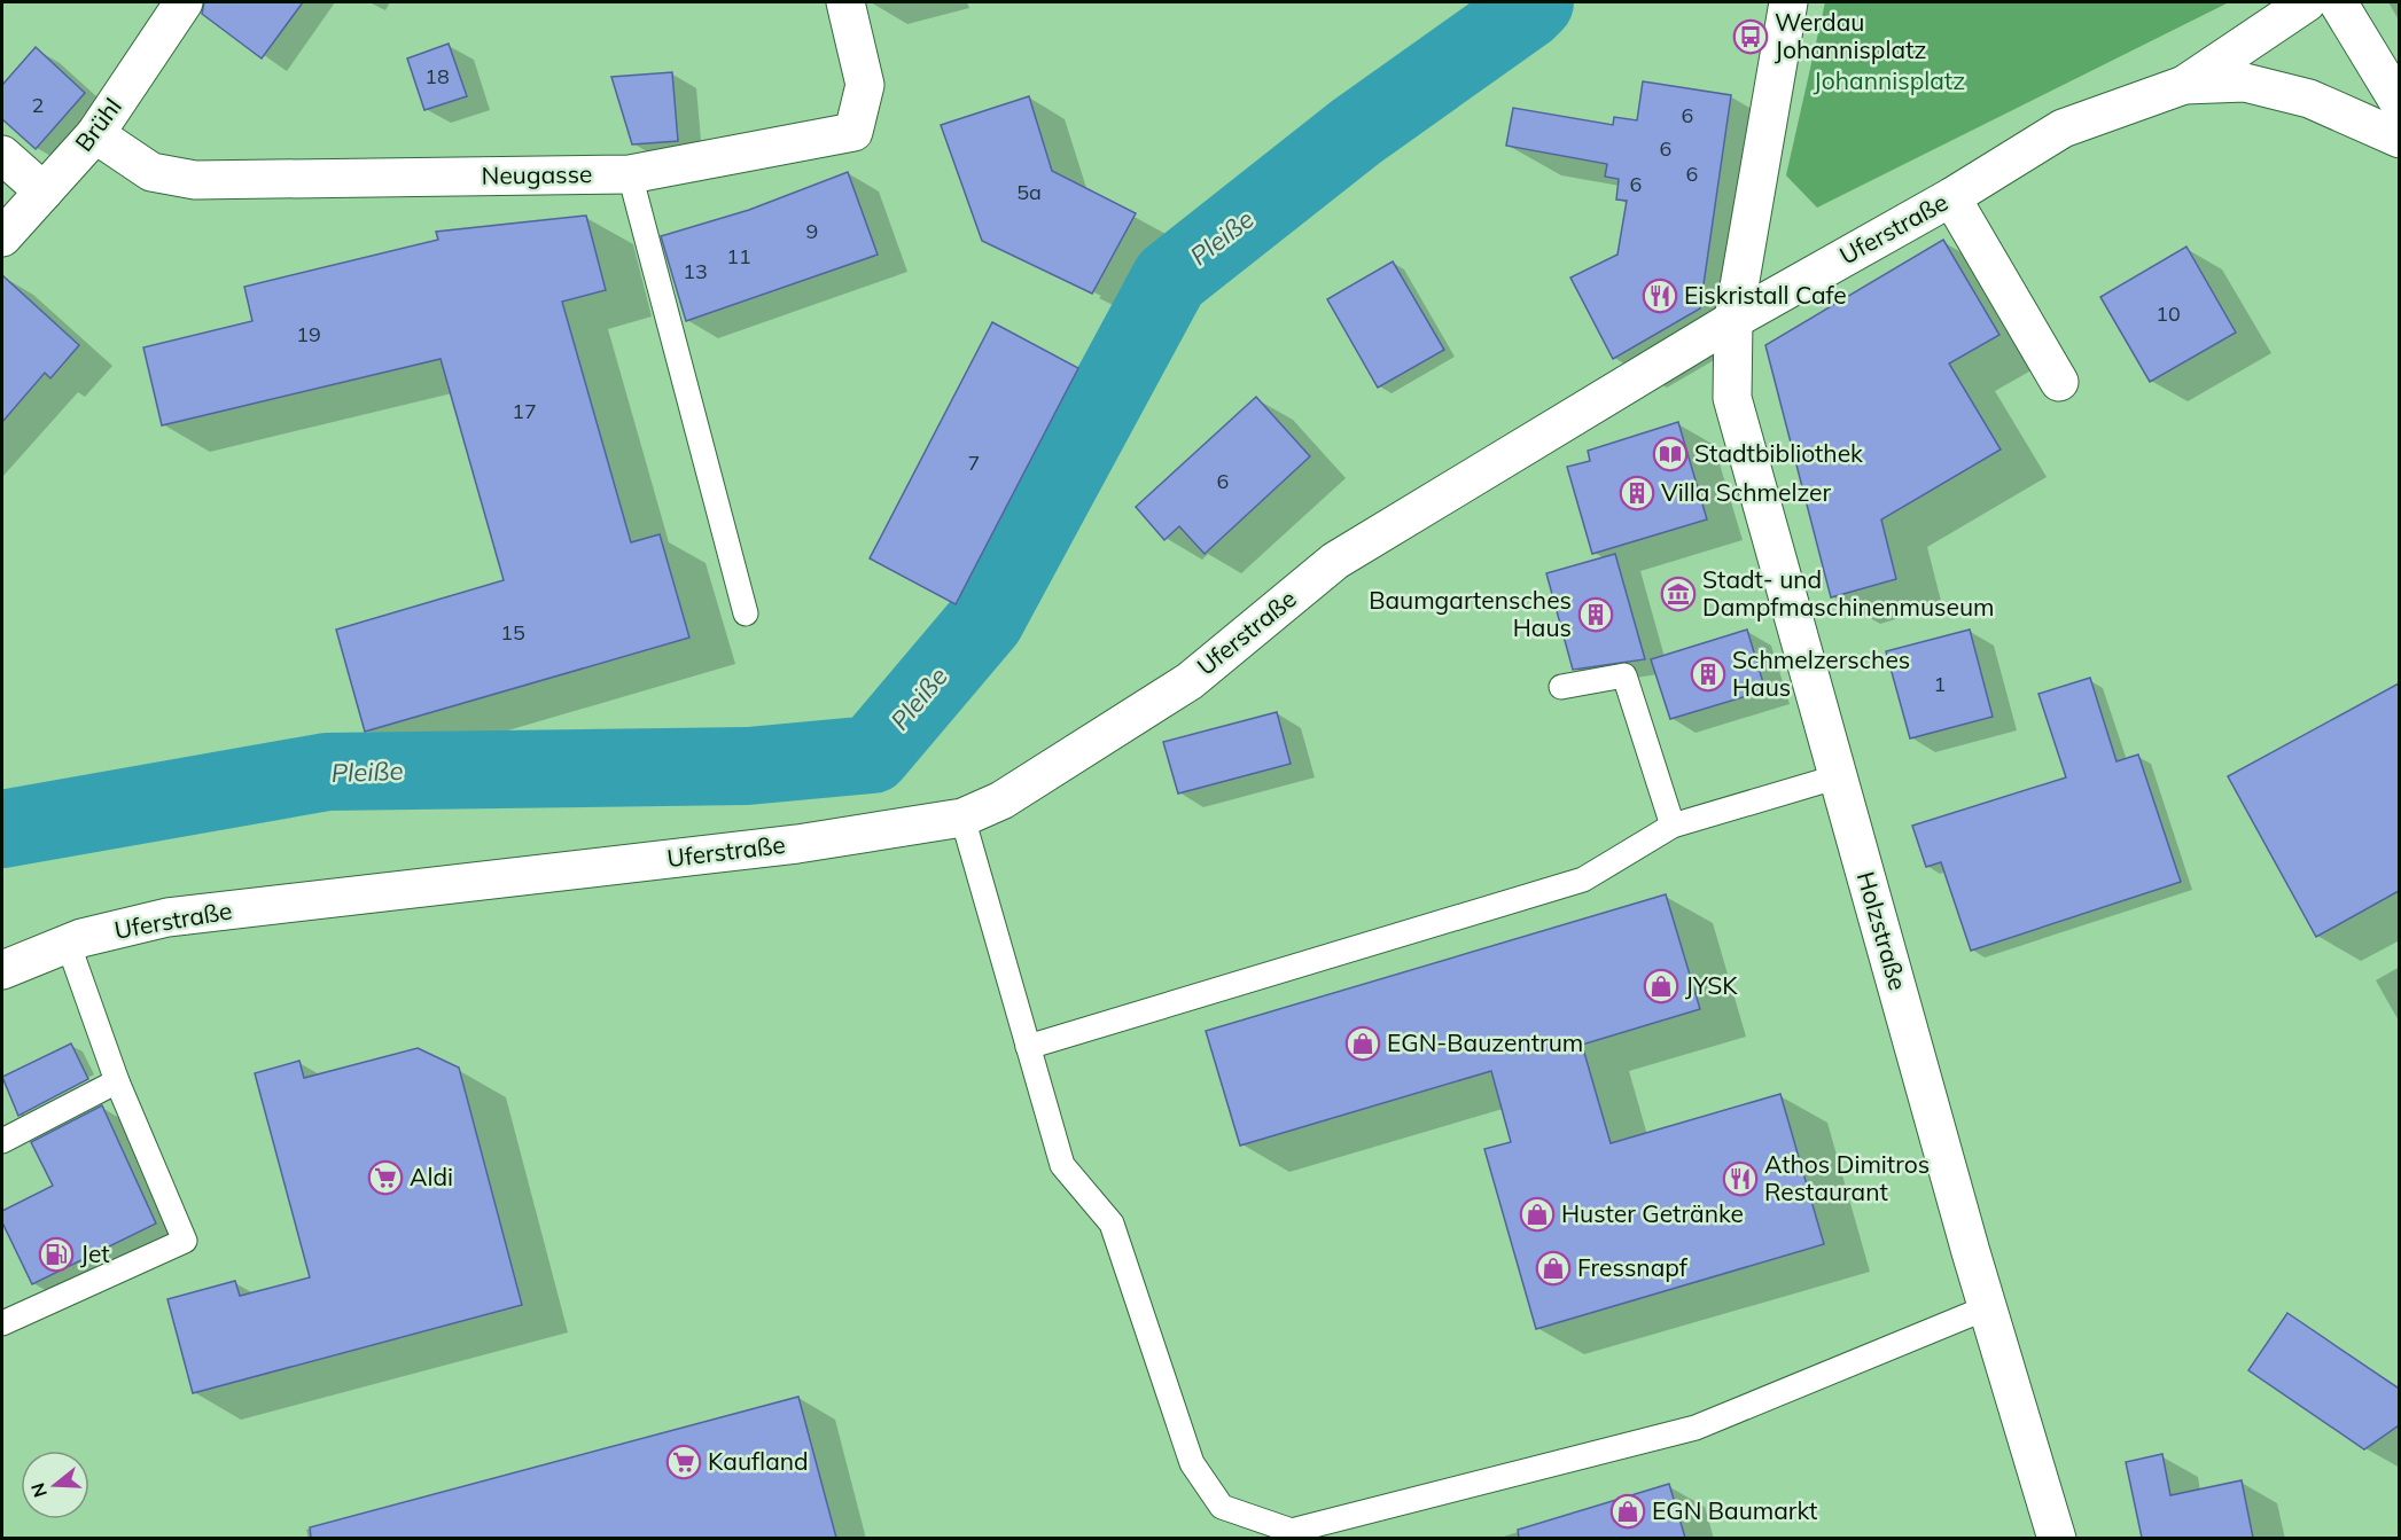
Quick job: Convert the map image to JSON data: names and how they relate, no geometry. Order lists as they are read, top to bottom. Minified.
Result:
{"streets":{"street":["Brühl","Neugasse","Uferstraße","Holzstraße"]},"crossings":[["Brühl","Neugasse"],["Uferstraße","Holzstraße"]],"water":["Pleiße"],"parks":["Johannisplatz"],"places":{"bus stop":["Werdau Johannisplatz"],"restaurant":["Eiskristall Cafe","Athos Dimitros Restaurant"],"library":["Stadtbibliothek"],"building":["Villa Schmelzer","Baumgartensches Haus","Schmelzersches Haus"],"museum":["Stadt- und Dampfmaschinenmuseum"],"shop":["JYSK","EGN-Bauzentrum","Huster Getränke","Fressnapf","EGN Baumarkt"],"supermarket":["Aldi","Kaufland"],"fuel station":["Jet"]},"house_numbers":["18","2","6","6","6","6","5a","9","11","13","10","19","17","7","6","15","1"],"north":"left"}
